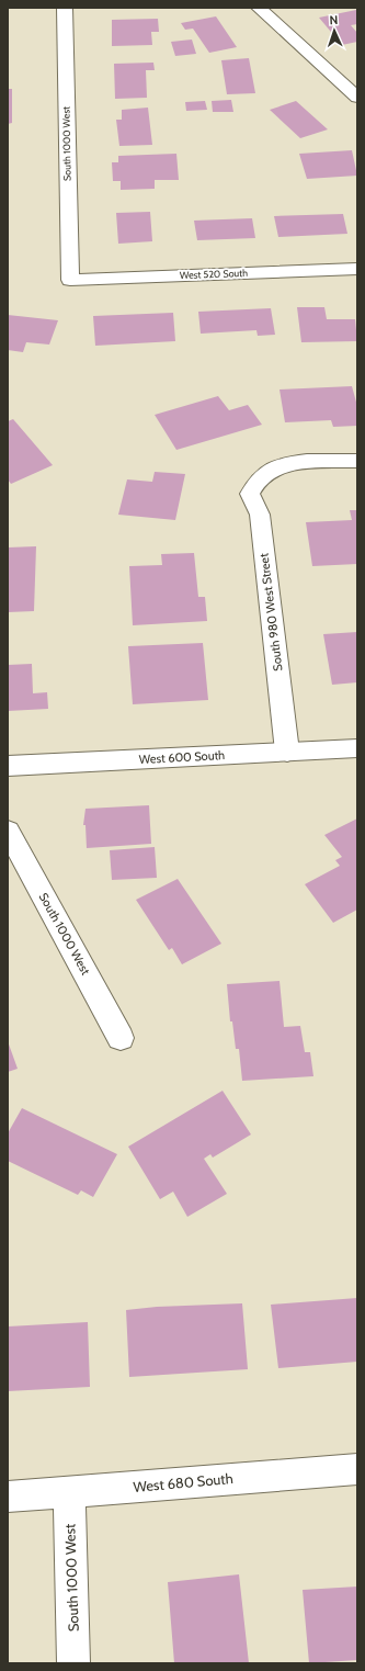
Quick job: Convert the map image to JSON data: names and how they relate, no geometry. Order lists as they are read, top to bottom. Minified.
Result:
{"streets":{"street":["South 1000 West","West 520 South","South 980 West Street","West 600 South","West 680 South"]},"crossings":[["South 1000 West","West 520 South"],["South 1000 West","West 680 South"],["South 980 West Street","West 600 South"]],"north":"top"}
